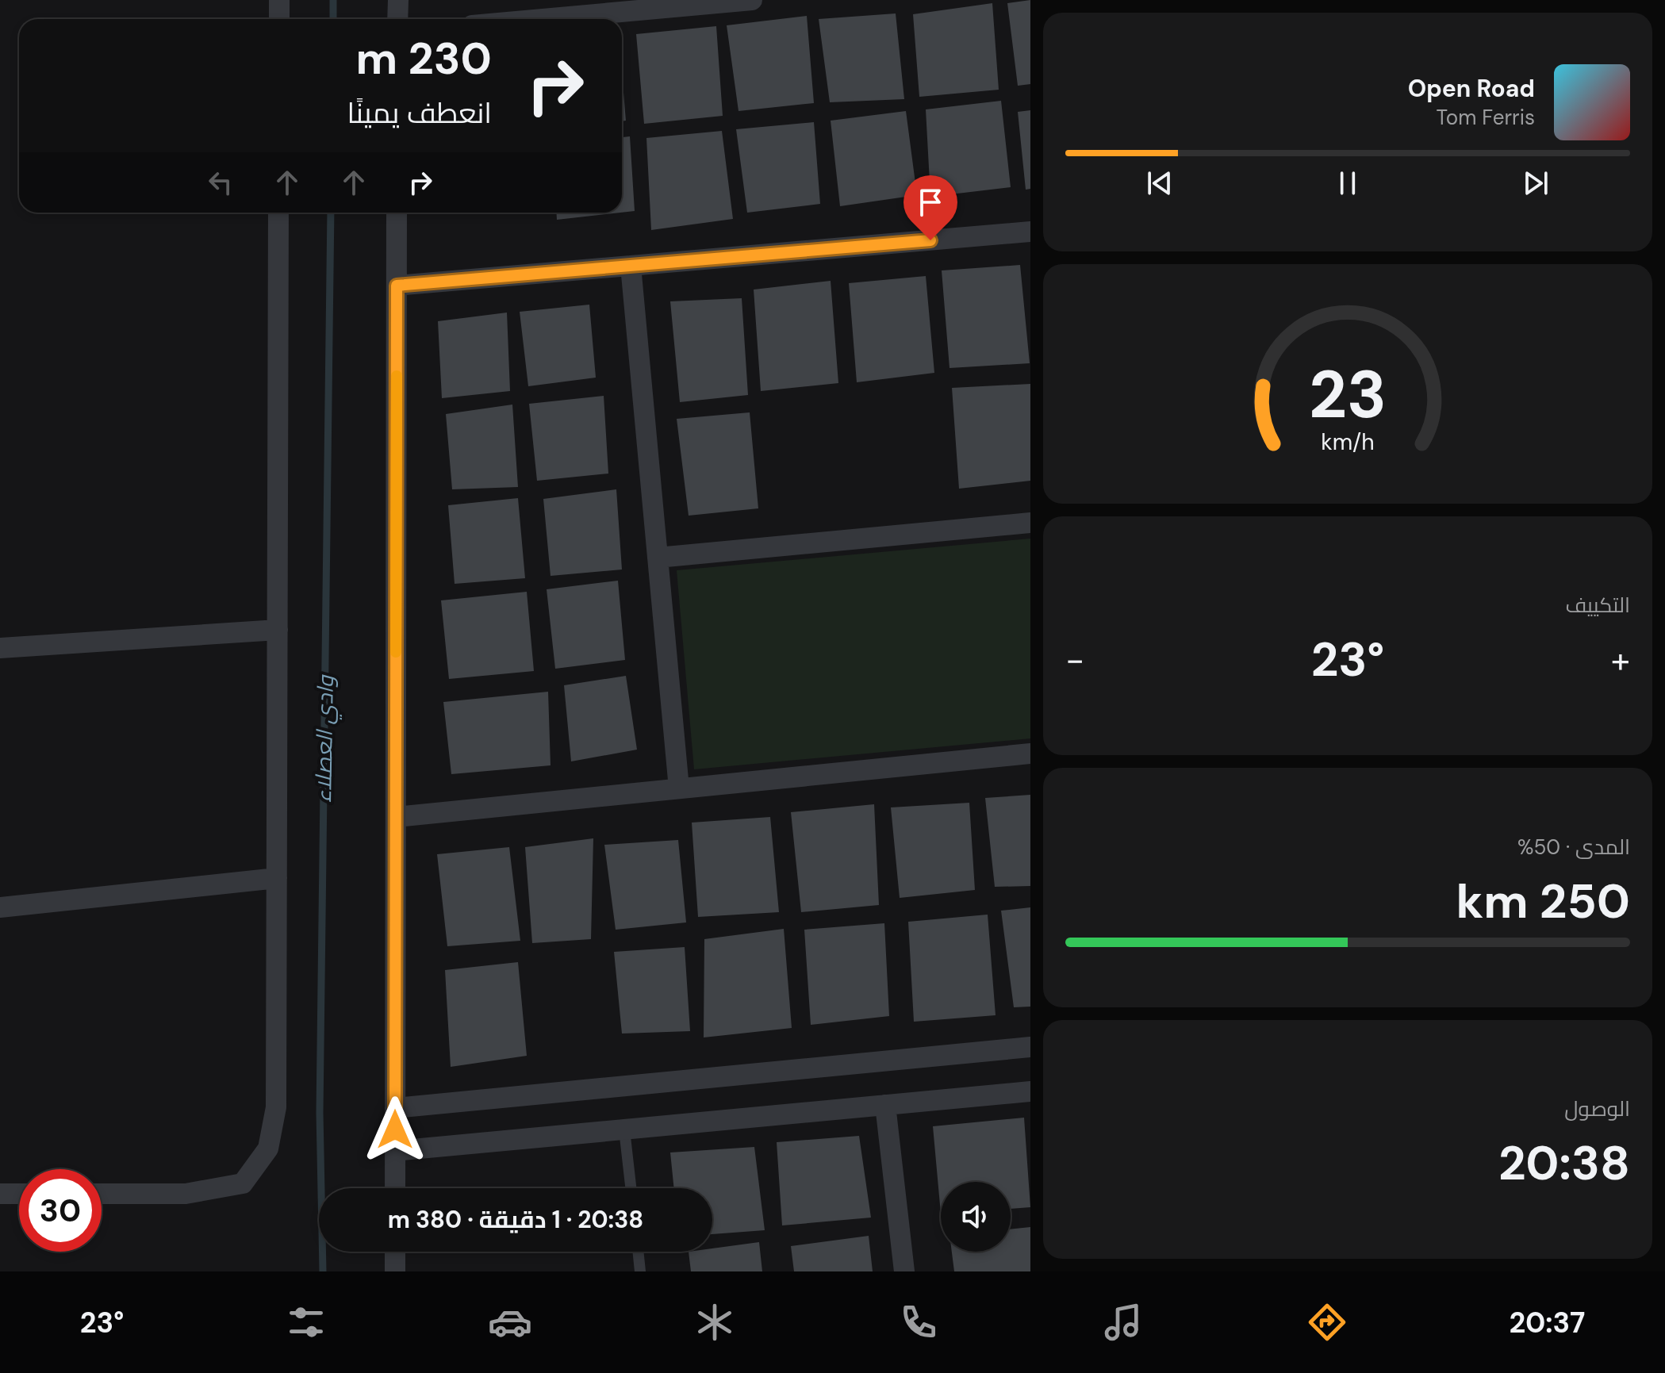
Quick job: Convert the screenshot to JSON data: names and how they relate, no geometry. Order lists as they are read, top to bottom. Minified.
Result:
{"water":["وادي العصلاء"],"page":{"turn":["230 m","انعطف يمينًا"],"song":["Open Road","Tom Ferris"],"tile":["التكييف",["المدى · 50%","250 km"],["الوصول","20:38"]],"heat":["−","23°","+"],"limit":"30","trip":"20:38 · 1 دقيقة · 380 m","tabs":["20:37","23°"],"gauge":["23","km/h"]}}
